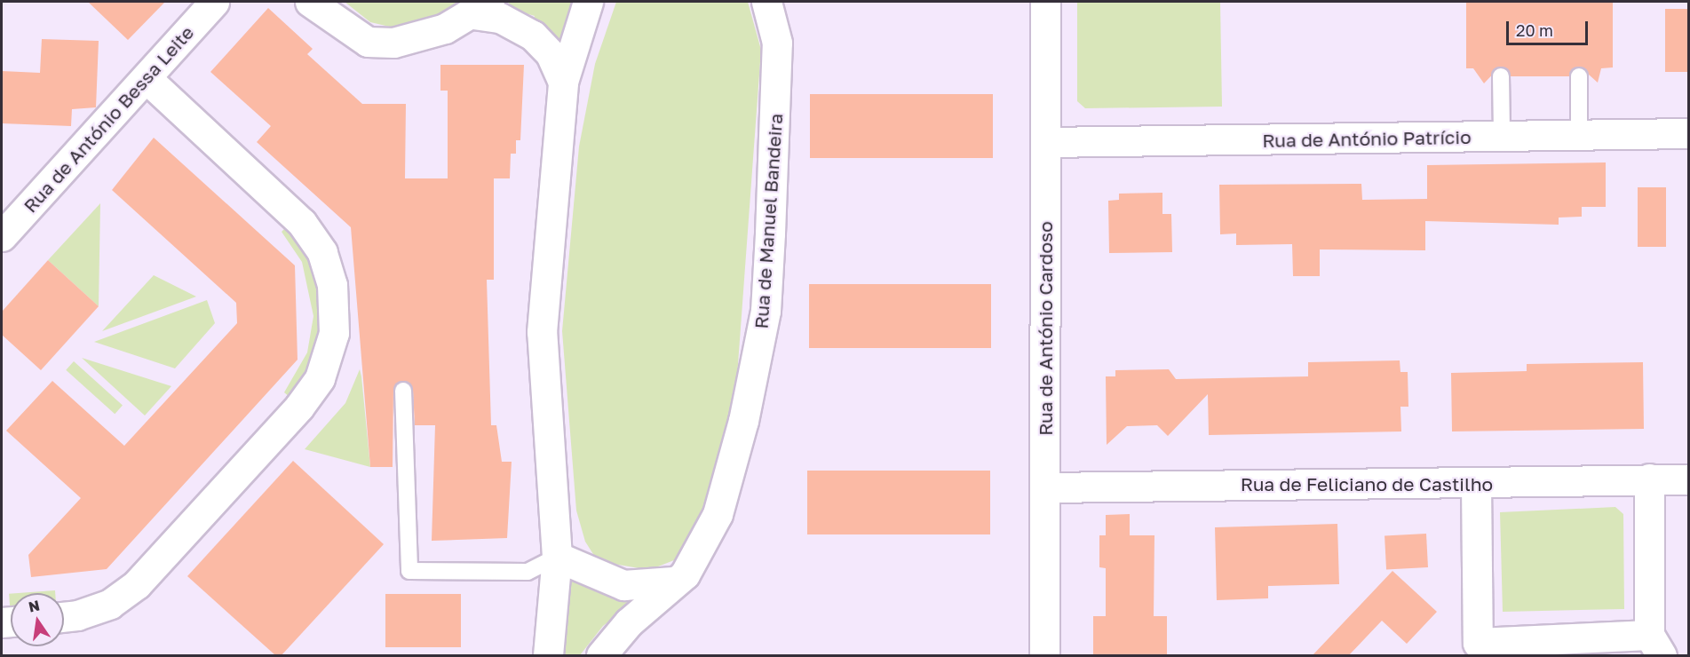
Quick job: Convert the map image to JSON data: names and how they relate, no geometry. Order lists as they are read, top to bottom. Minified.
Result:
{"streets":{"street":["Rua de António Bessa Leite","Rua de António Patrício","Rua de Manuel Bandeira","Rua de António Cardoso","Rua de Feliciano de Castilho"]},"crossings":[["Rua de António Patrício","Rua de António Cardoso"],["Rua de António Cardoso","Rua de Feliciano de Castilho"]],"scale_bar":"20 m","north":"top"}
